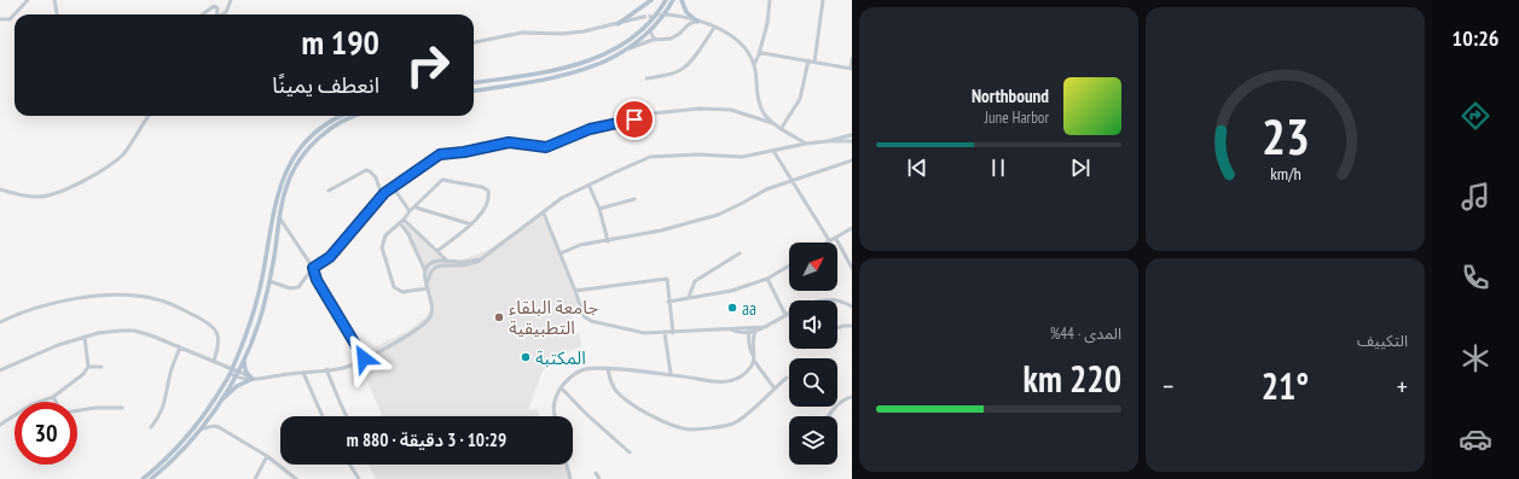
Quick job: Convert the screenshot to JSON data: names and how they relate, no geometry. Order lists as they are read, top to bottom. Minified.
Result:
{"places":["aa","جامعة البلقاء التطبيقية","المكتبة"],"north":"top right","page":{"tabs":"10:26","turn":["190 m","انعطف يمينًا"],"song":["Northbound","June Harbor"],"tile":["التكييف",["المدى · 44%","220 km"]],"heat":["−","21°","+"],"limit":"30","trip":"10:29 · 3 دقيقة · 880 m","gauge":["23","km/h"]}}
